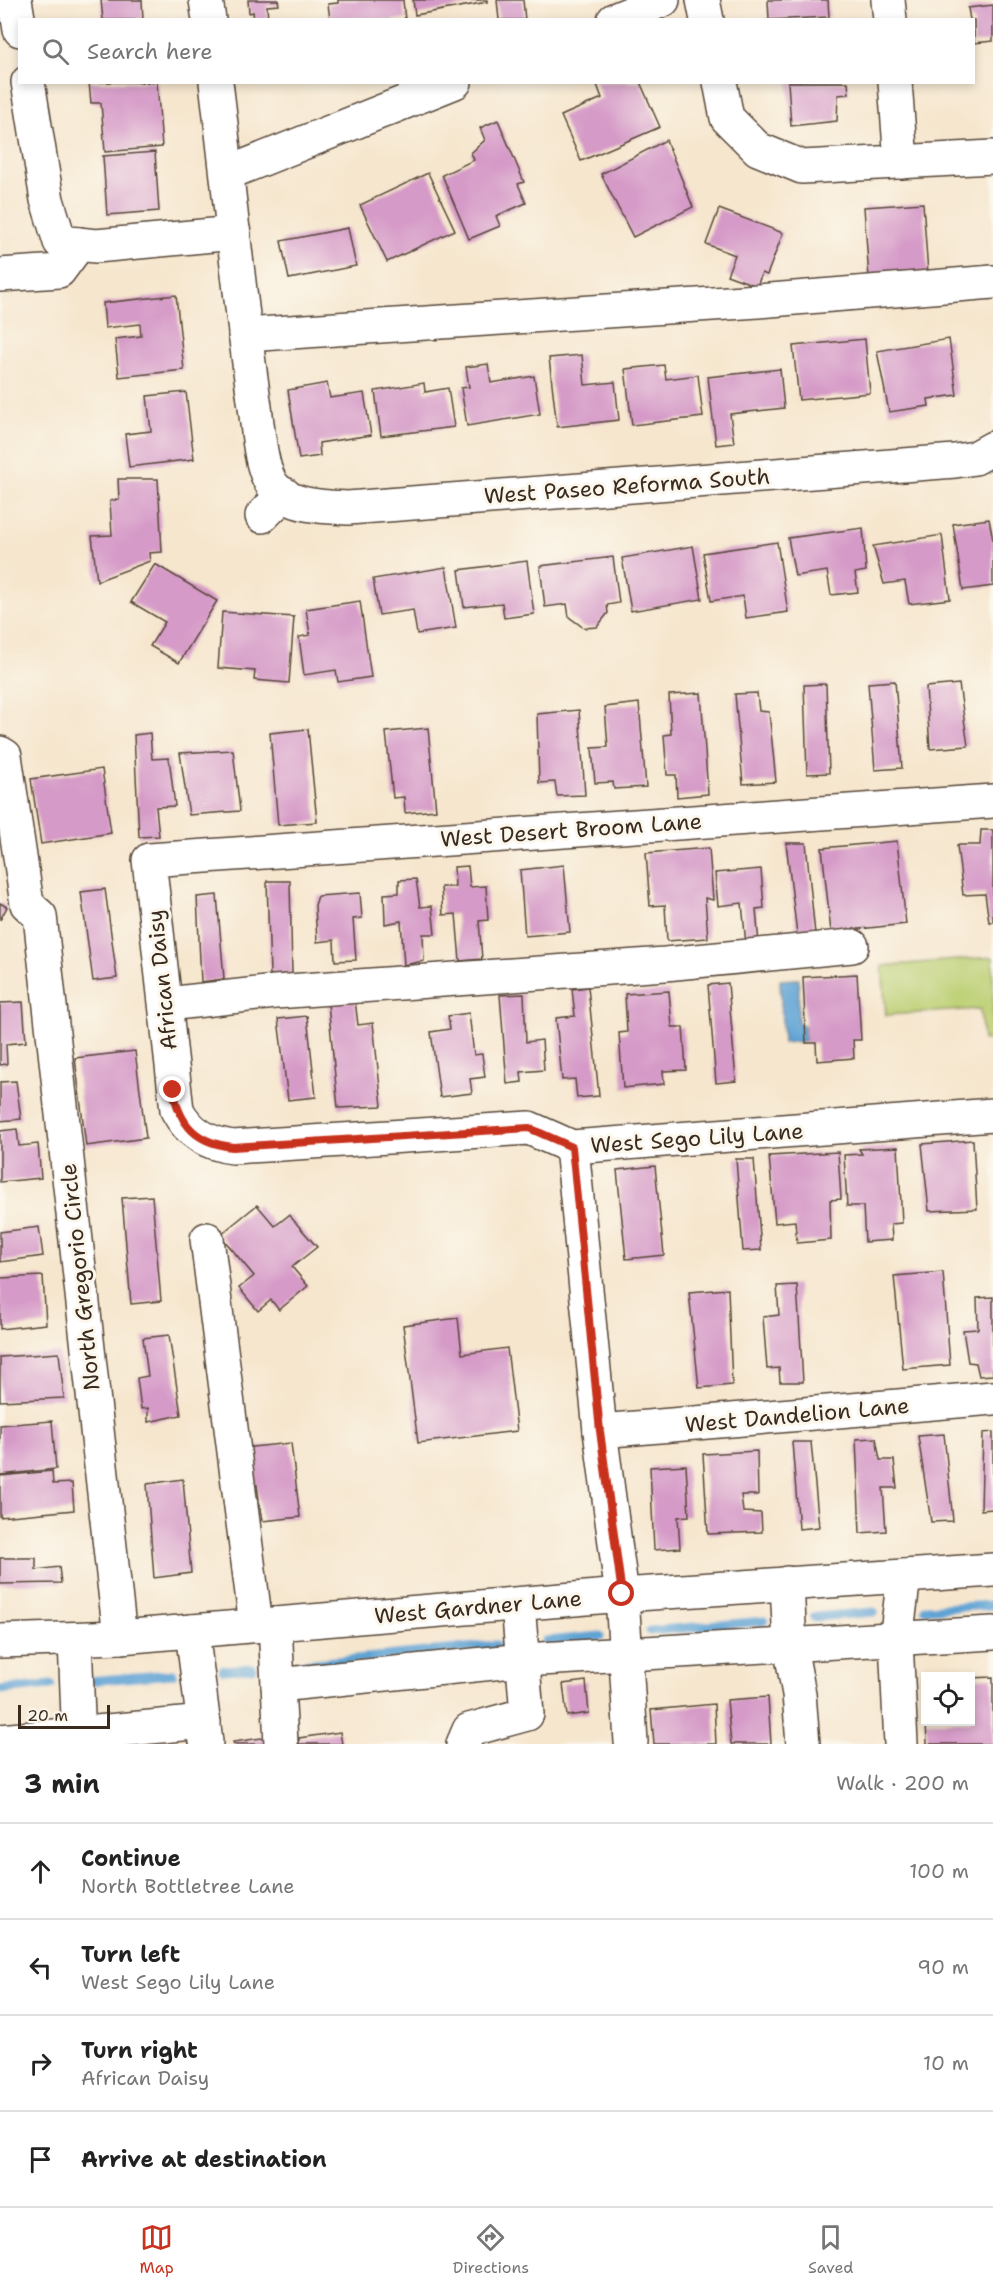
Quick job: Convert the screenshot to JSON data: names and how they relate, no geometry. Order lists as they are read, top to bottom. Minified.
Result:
{"streets":{"street":["West Paseo Reforma South","West Desert Broom Lane","African Daisy","West Sego Lily Lane","North Gregorio Circle","West Dandelion Lane","West Gardner Lane"]},"crossings":[["West Desert Broom Lane","African Daisy"],["African Daisy","West Sego Lily Lane"],["North Gregorio Circle","West Gardner Lane"]],"scale_bar":"20 m","page":{"search":"Search here","scale":"20 m","heading":["3 min","Walk · 200 m"],"list":[["Continue","North Bottletree Lane","100 m"],["Turn left","West Sego Lily Lane","90 m"],["Turn right","African Daisy","10 m"],"Arrive at destination"],"nav":["Map","Directions","Saved"]}}
